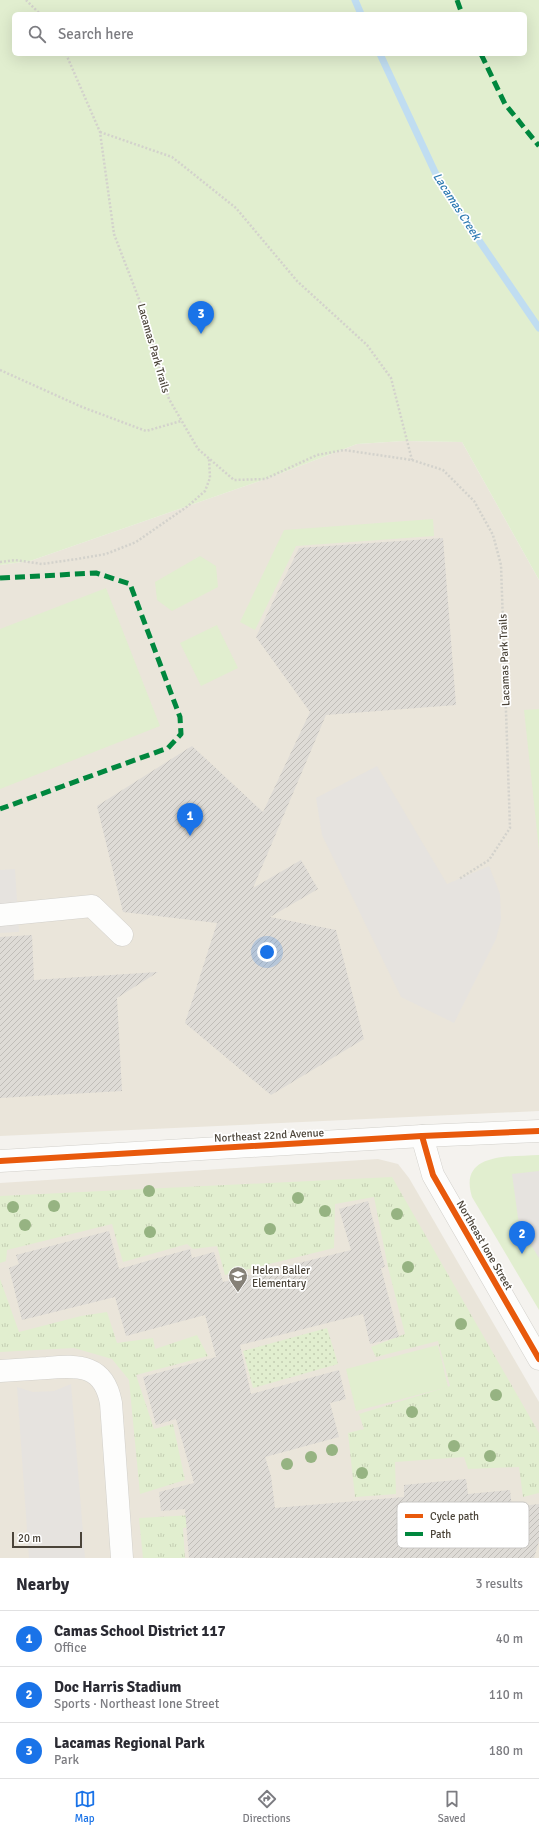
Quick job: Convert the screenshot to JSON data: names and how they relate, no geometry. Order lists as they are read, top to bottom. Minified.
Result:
{"streets":{"street":["Northeast 22nd Avenue","Northeast Ione Street"],"path":["Lacamas Park Trails"]},"crossings":[["Northeast 22nd Avenue","Northeast Ione Street"]],"water":["Lacamas Creek"],"places":{"school or university":["Helen Baller Elementary"]},"legend":["Cycle path","Path"],"scale_bar":"20 m","page":{"search":"Search here","pins":["3","1","2"],"scale":"20 m","heading":["Nearby","3 results"],"list":[{"mark":"1","name":"Camas School District 117","note":"Office","value":"40 m"},{"mark":"2","name":"Doc Harris Stadium","note":"Sports · Northeast Ione Street","value":"110 m"},{"mark":"3","name":"Lacamas Regional Park","note":"Park","value":"180 m"}],"nav":["Map","Directions","Saved"]}}
